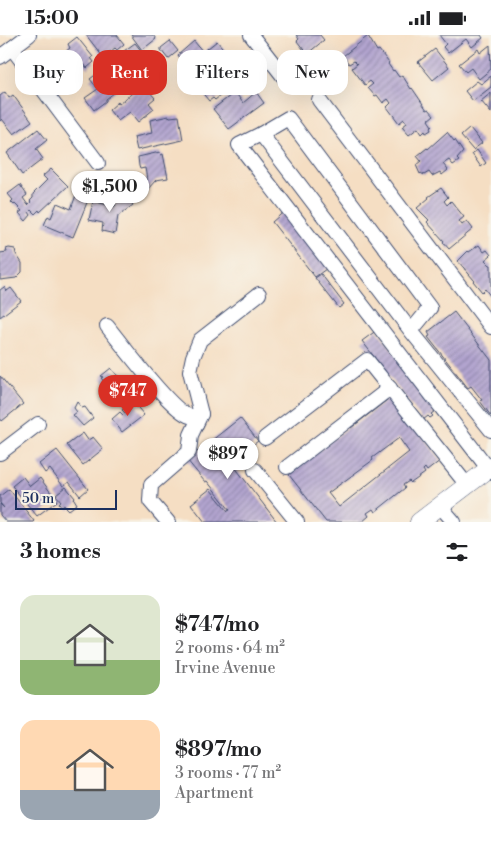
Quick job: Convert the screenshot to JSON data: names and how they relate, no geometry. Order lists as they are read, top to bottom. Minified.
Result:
{"scale_bar":"50 m","page":{"status":"15:00","chip":["Buy","Rent","Filters","New"],"price":["$1,500","$747","$897"],"scale":"50 m","heading":"3 homes","list":[{"name":"$747/mo","note":"2 rooms · 64 m² · Irvine Avenue"},{"name":"$897/mo","note":"3 rooms · 77 m² · Apartment"}]}}
